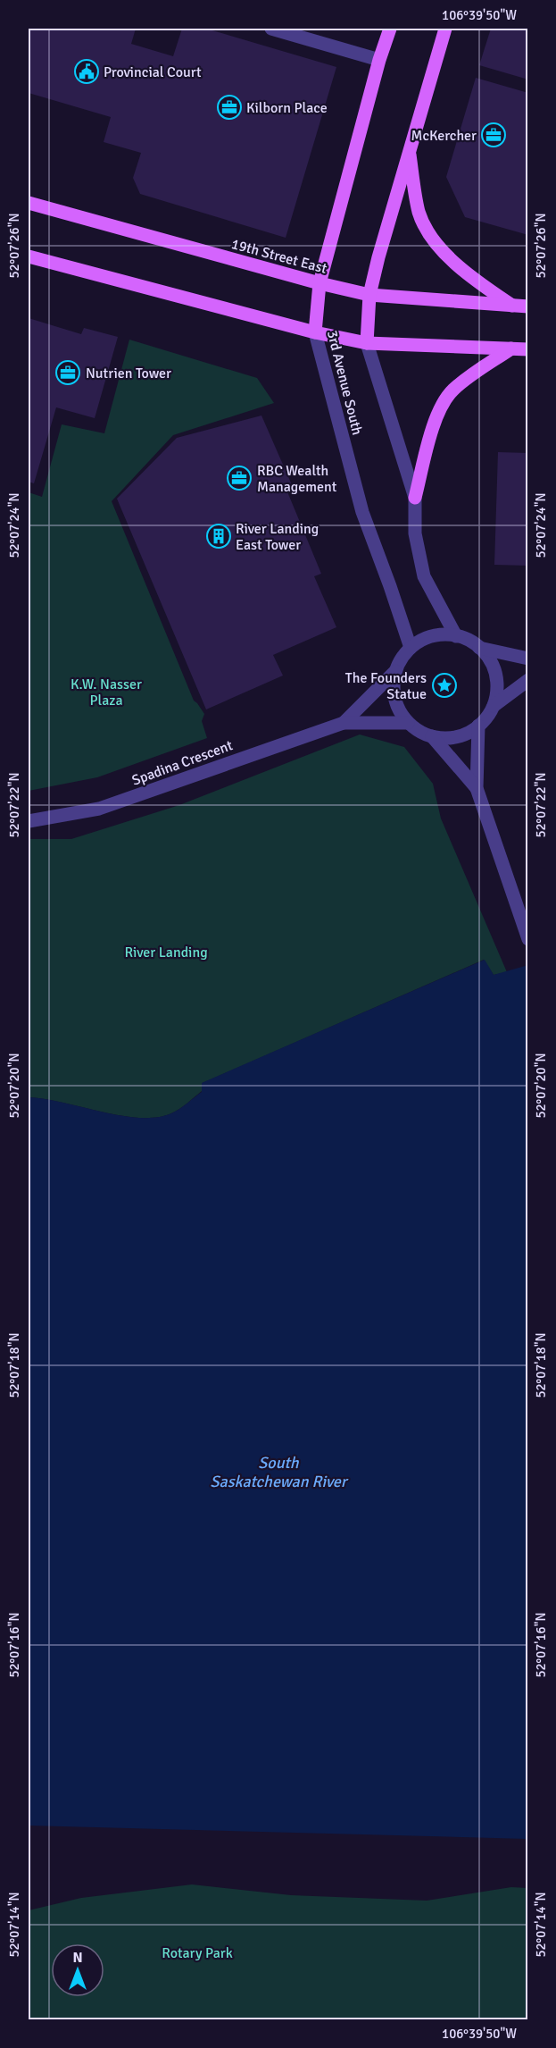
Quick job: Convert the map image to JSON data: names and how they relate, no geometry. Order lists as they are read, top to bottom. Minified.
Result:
{"streets":{"main road":["19th Street East","3rd Avenue South"],"street":["Spadina Crescent"]},"crossings":[["19th Street East","3rd Avenue South"],["3rd Avenue South","Spadina Crescent"]],"water":["South Saskatchewan River"],"parks":["K.W. Nasser Plaza","River Landing","Rotary Park"],"places":{"public building":["Provincial Court"],"office":["Kilborn Place","McKercher","Nutrien Tower","RBC Wealth Management"],"building":["River Landing East Tower"],"place":["The Founders Statue"]},"north":"top","coordinates":["106°39'50\"W","52°07'26\"N","52°07'24\"N","52°07'22\"N","52°07'20\"N","52°07'18\"N","52°07'16\"N","52°07'14\"N"]}
